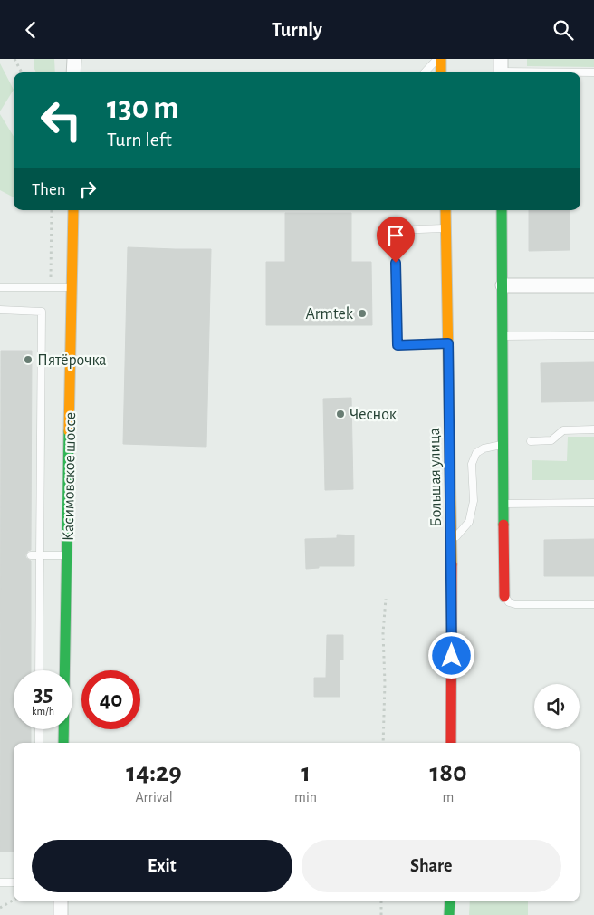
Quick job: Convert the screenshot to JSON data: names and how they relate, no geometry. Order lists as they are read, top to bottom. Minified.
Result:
{"streets":{"street":["Касимовское шоссе","Большая улица"]},"places":["Armtek","Пятёрочка","Чеснок"],"page":{"header":"Turnly","turn":["130 m","Turn left"],"then":"Then","speed":"35 km/h","limit":"40","eta":["14:29","Arrival","1","min","180","m"],"buttons":["Exit","Share"]}}
